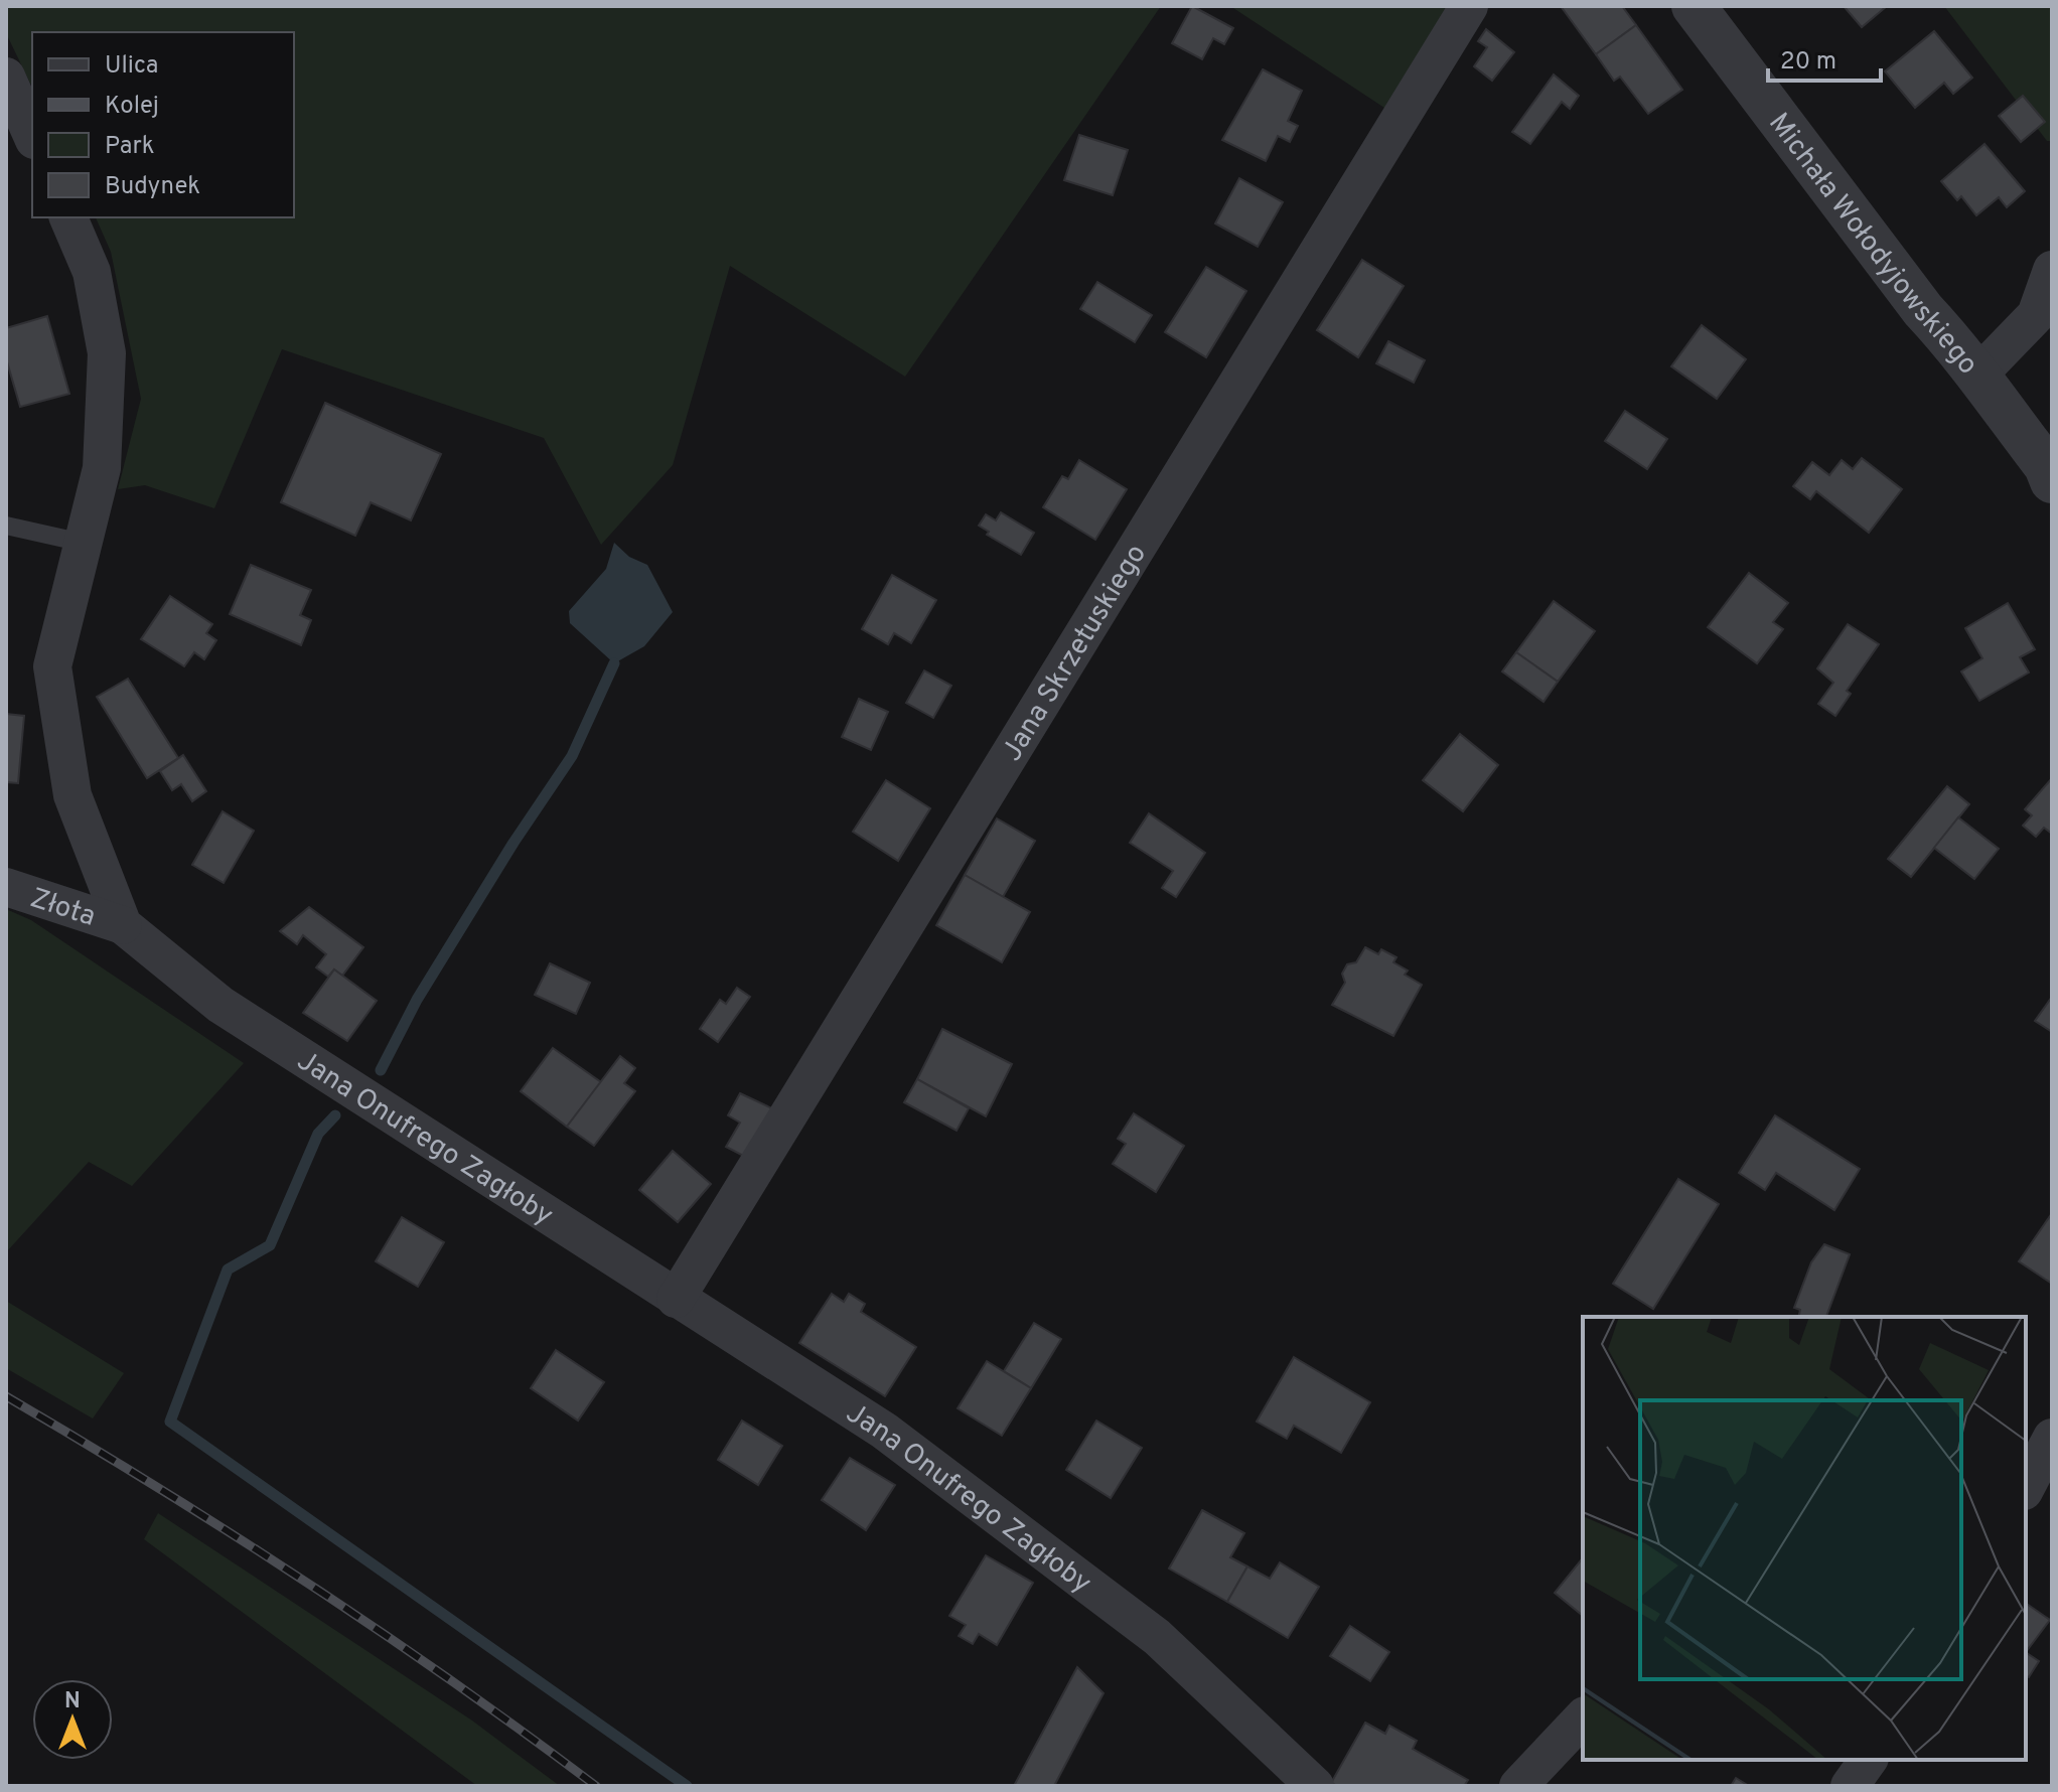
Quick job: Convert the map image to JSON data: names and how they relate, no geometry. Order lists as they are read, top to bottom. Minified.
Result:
{"streets":{"street":["Michała Wołodyjowskiego","Jana Skrzetuskiego","Złota","Jana Onufrego Zagłoby"]},"crossings":[["Jana Skrzetuskiego","Jana Onufrego Zagłoby"],["Złota","Jana Onufrego Zagłoby"]],"legend":["Ulica","Kolej","Park","Budynek"],"scale_bar":"20 m","north":"top"}
